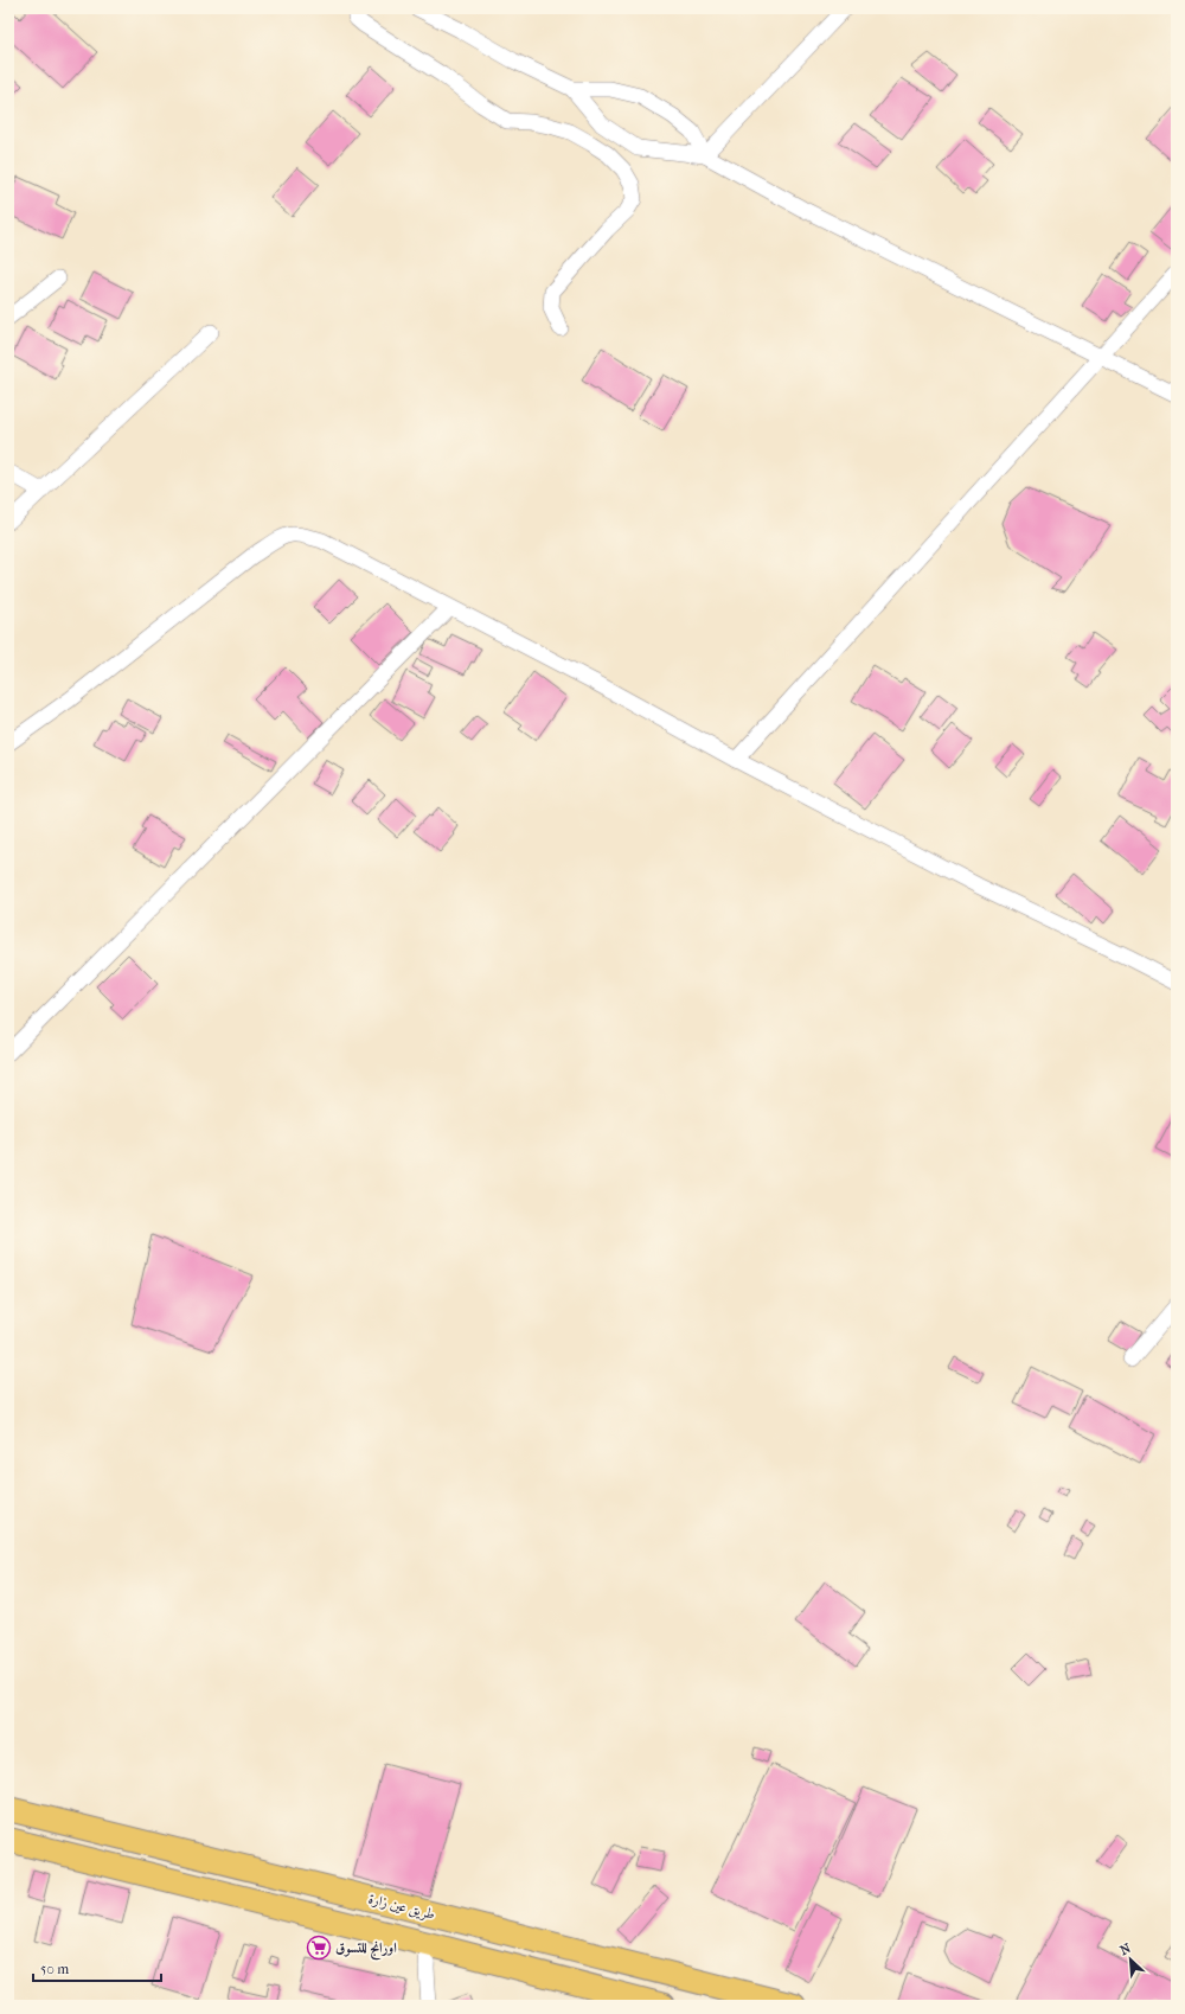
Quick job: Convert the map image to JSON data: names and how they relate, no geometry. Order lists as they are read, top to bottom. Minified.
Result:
{"streets":{"main road":["طريق عين زارة"]},"places":{"supermarket":["اورانج للتسوق"]},"scale_bar":"50 m","north":"top left"}
